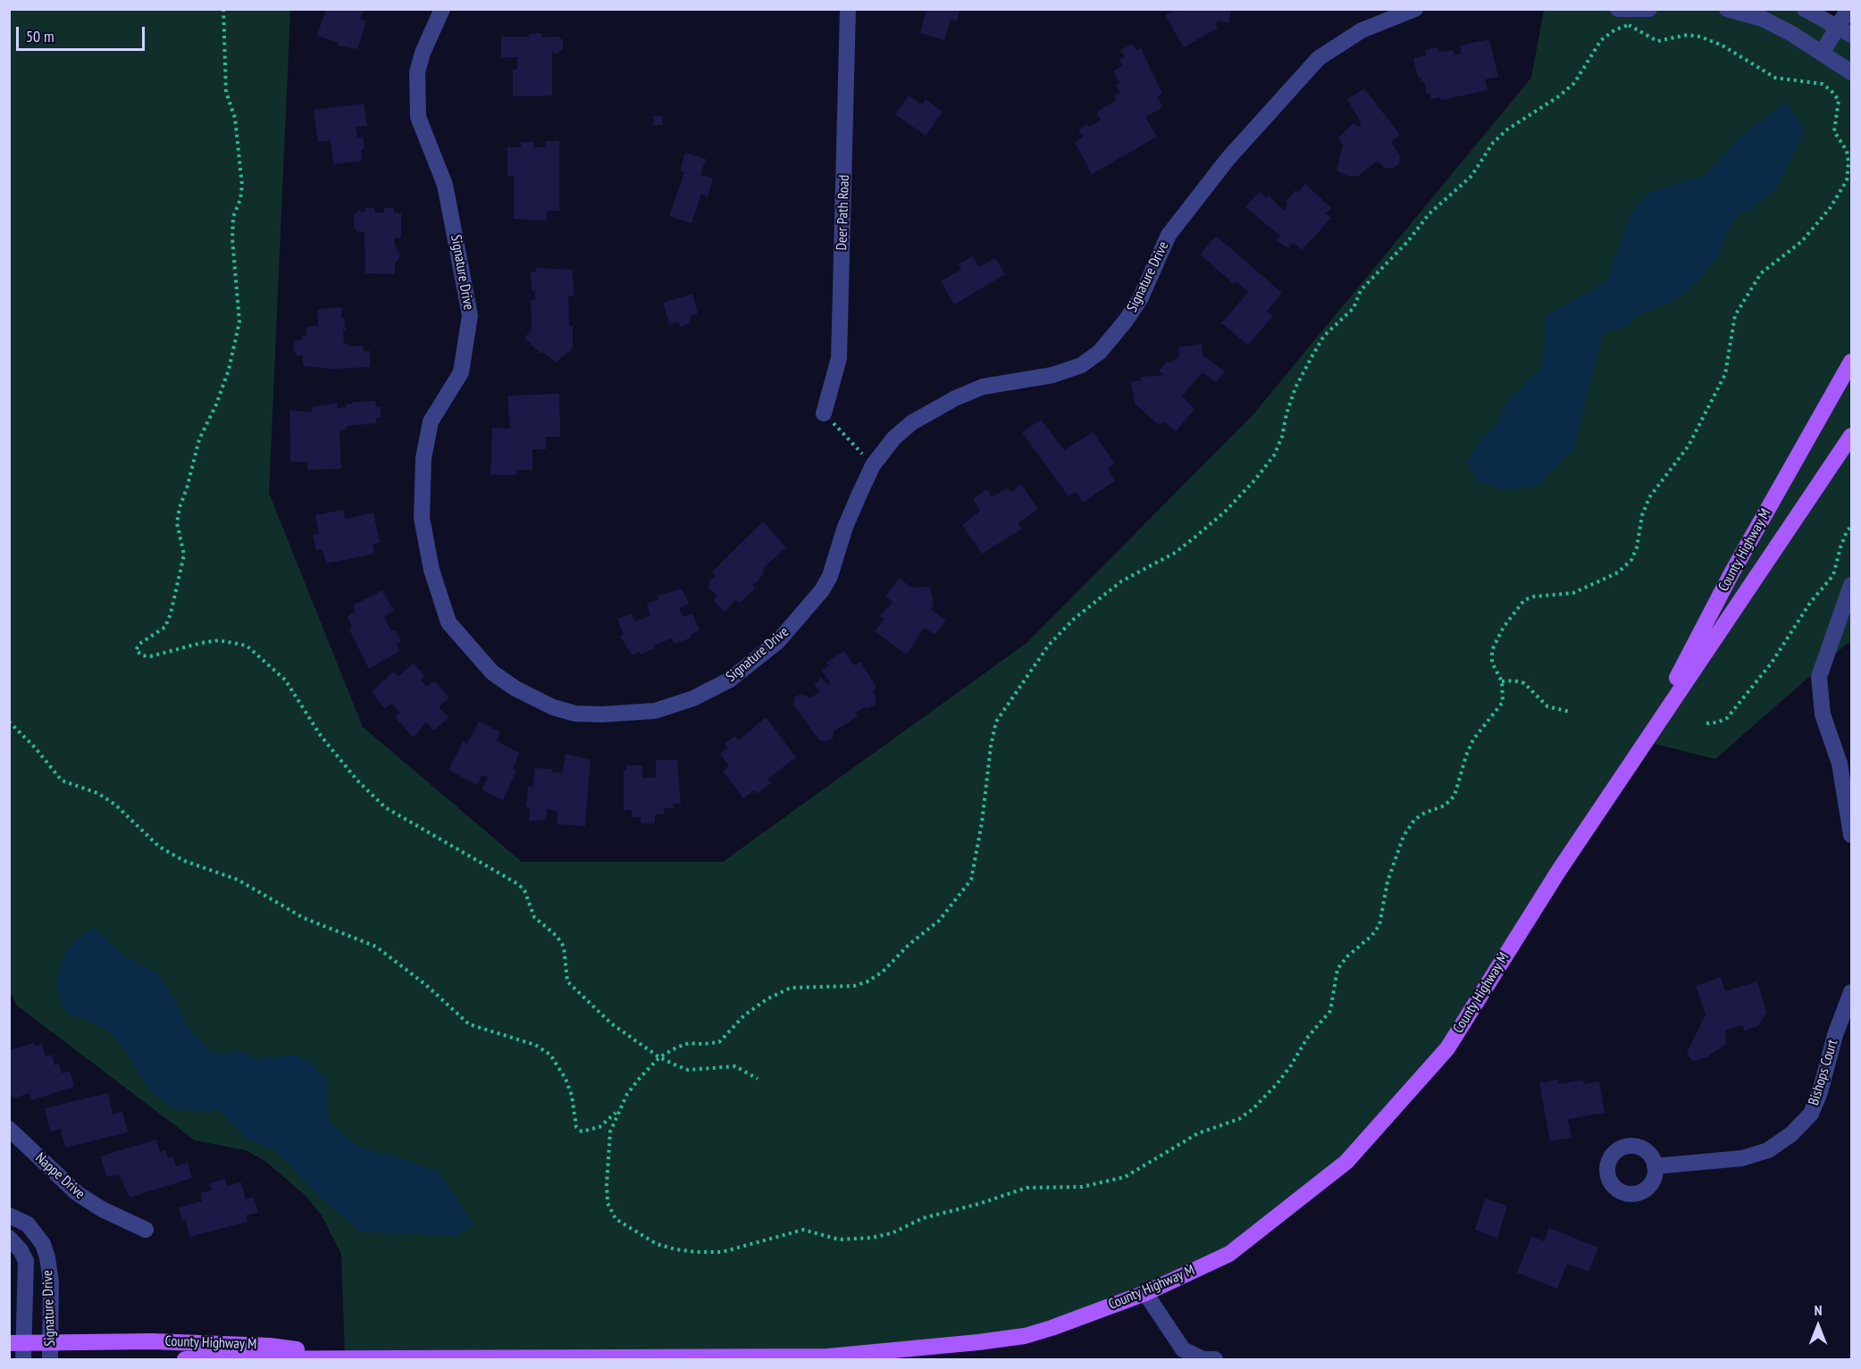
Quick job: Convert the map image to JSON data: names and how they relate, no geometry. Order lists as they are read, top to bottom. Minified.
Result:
{"streets":{"main road":["County Highway M"],"street":["Deer Path Road","Signature Drive","Bishops Court","Nappe Drive"]},"crossings":[["Signature Drive","County Highway M"]],"scale_bar":"50 m","north":"top"}
